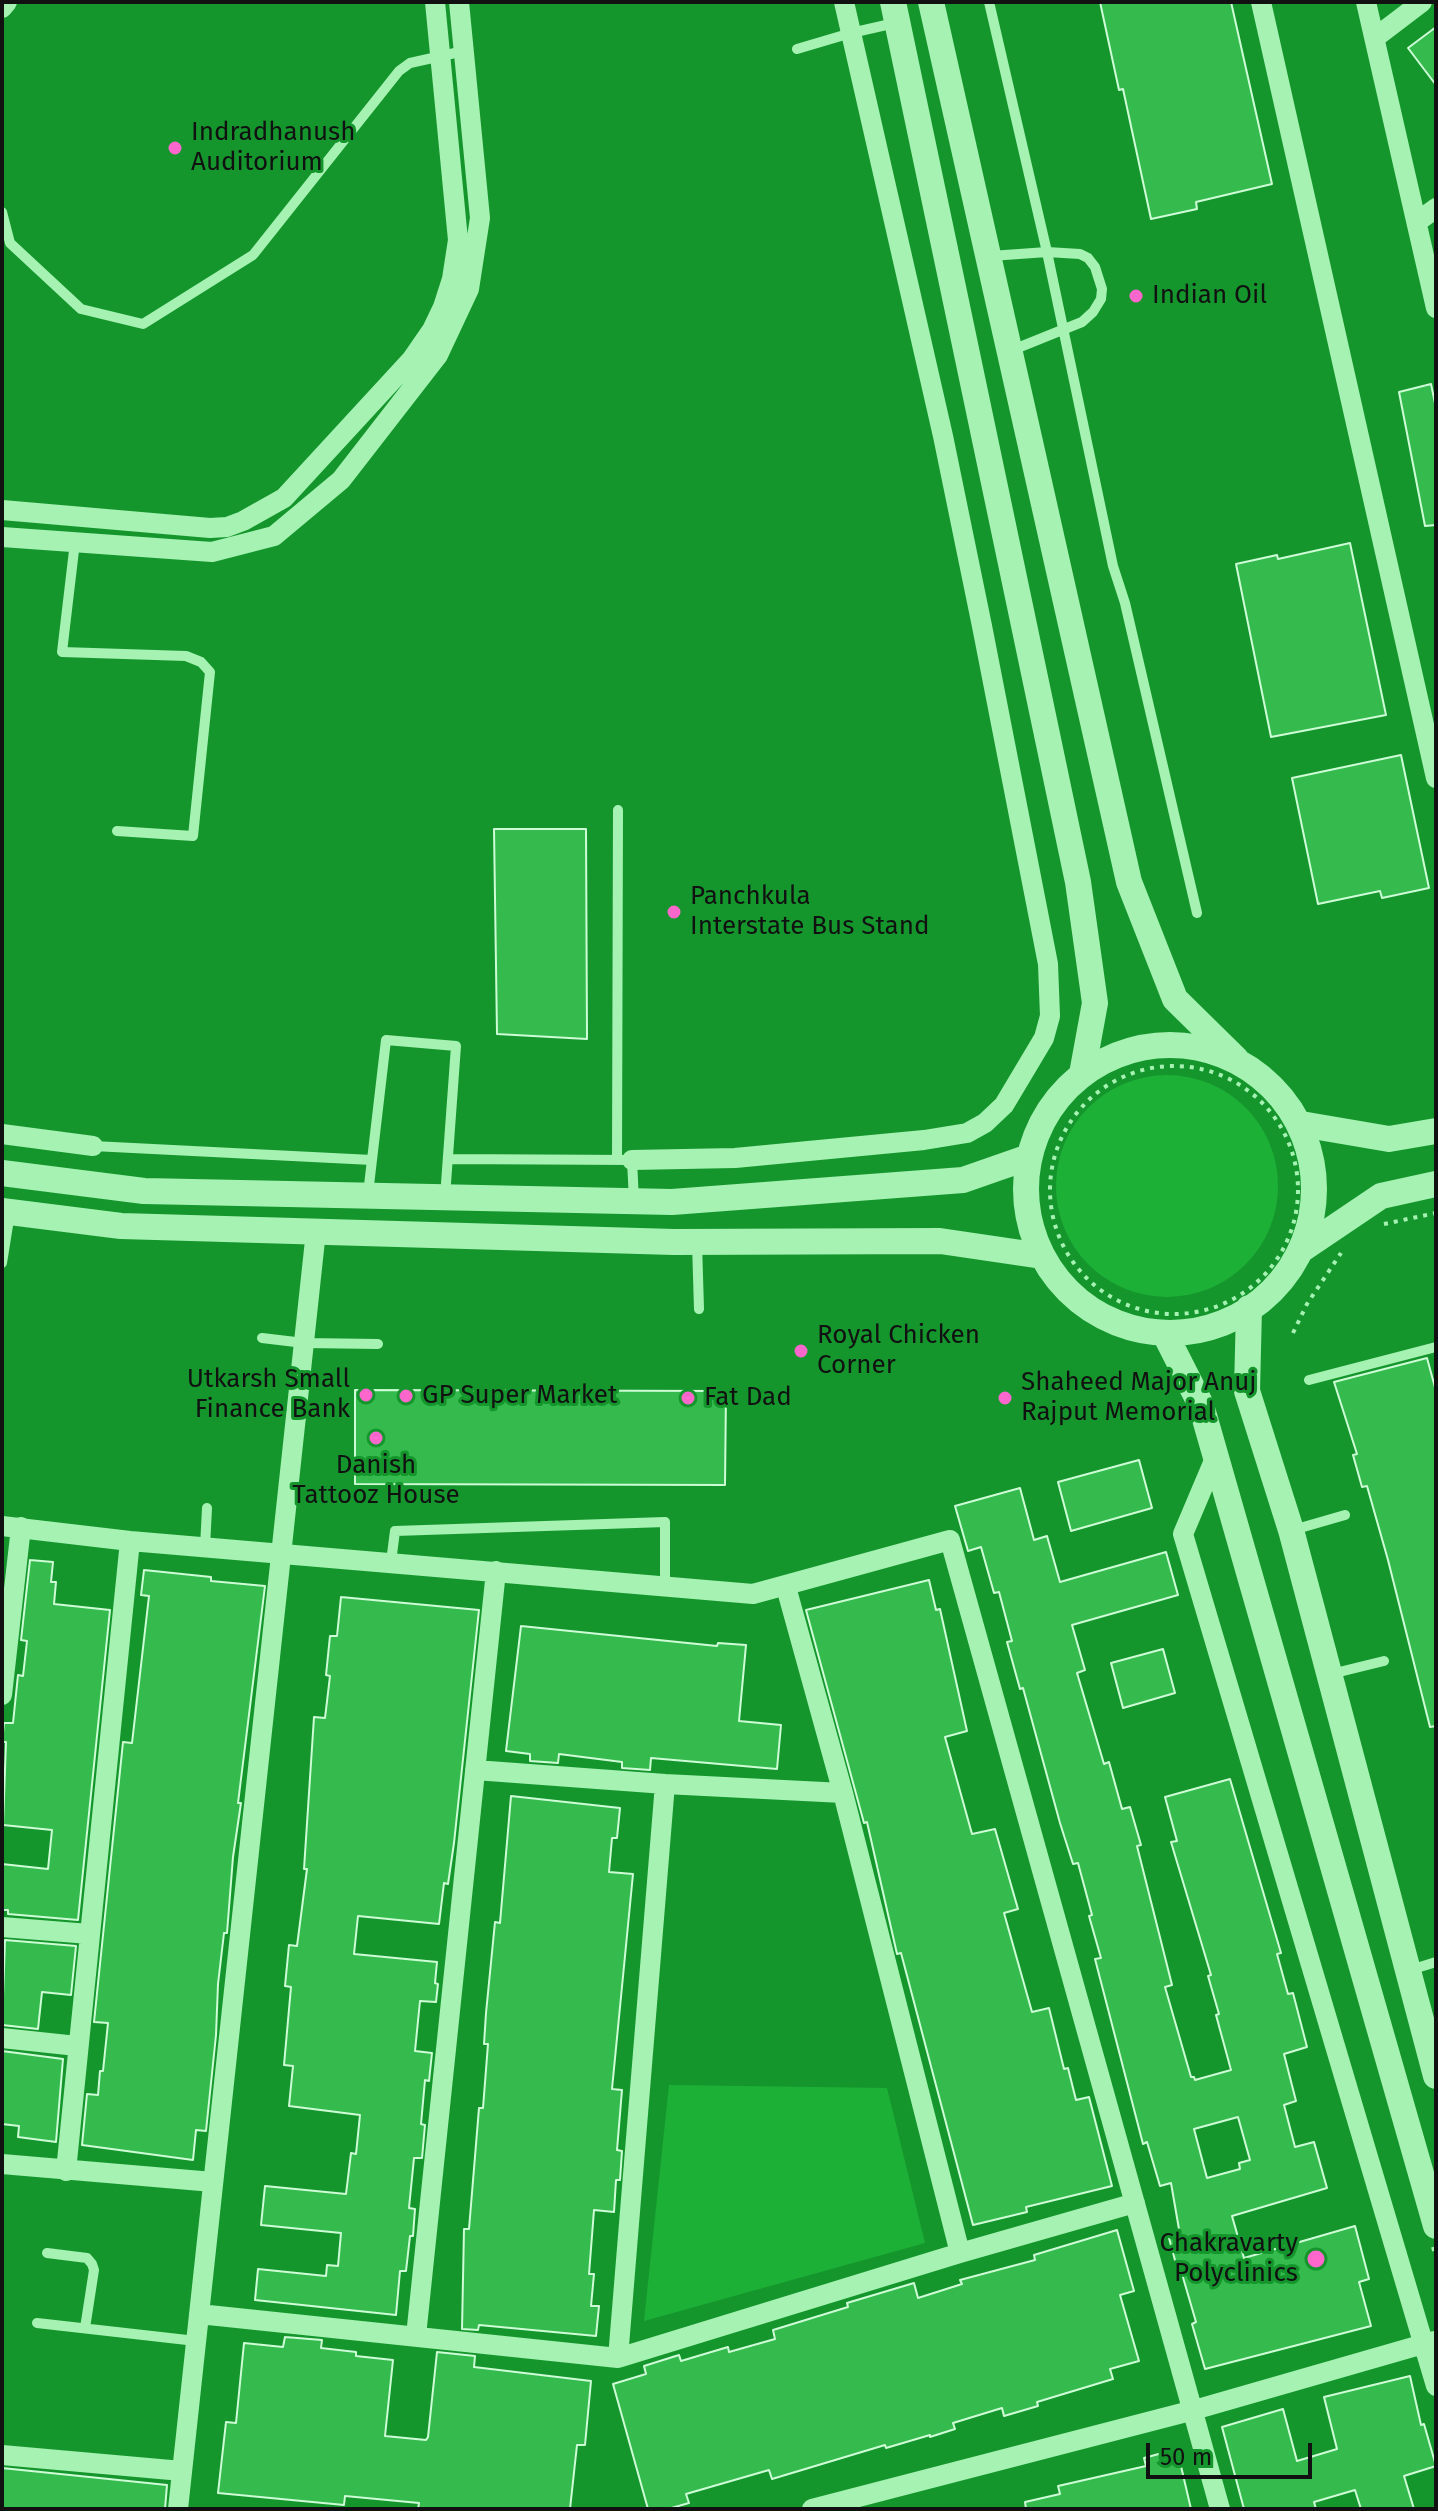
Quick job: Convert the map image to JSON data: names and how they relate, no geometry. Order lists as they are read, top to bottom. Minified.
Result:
{"places":["Indradhanush Auditorium","Indian Oil","Panchkula Interstate Bus Stand","Royal Chicken Corner","Utkarsh Small Finance Bank","GP Super Market","Fat Dad","Shaheed Major Anuj Rajput Memorial","Danish Tattooz House","Chakravarty Polyclinics"],"scale_bar":"50 m"}
